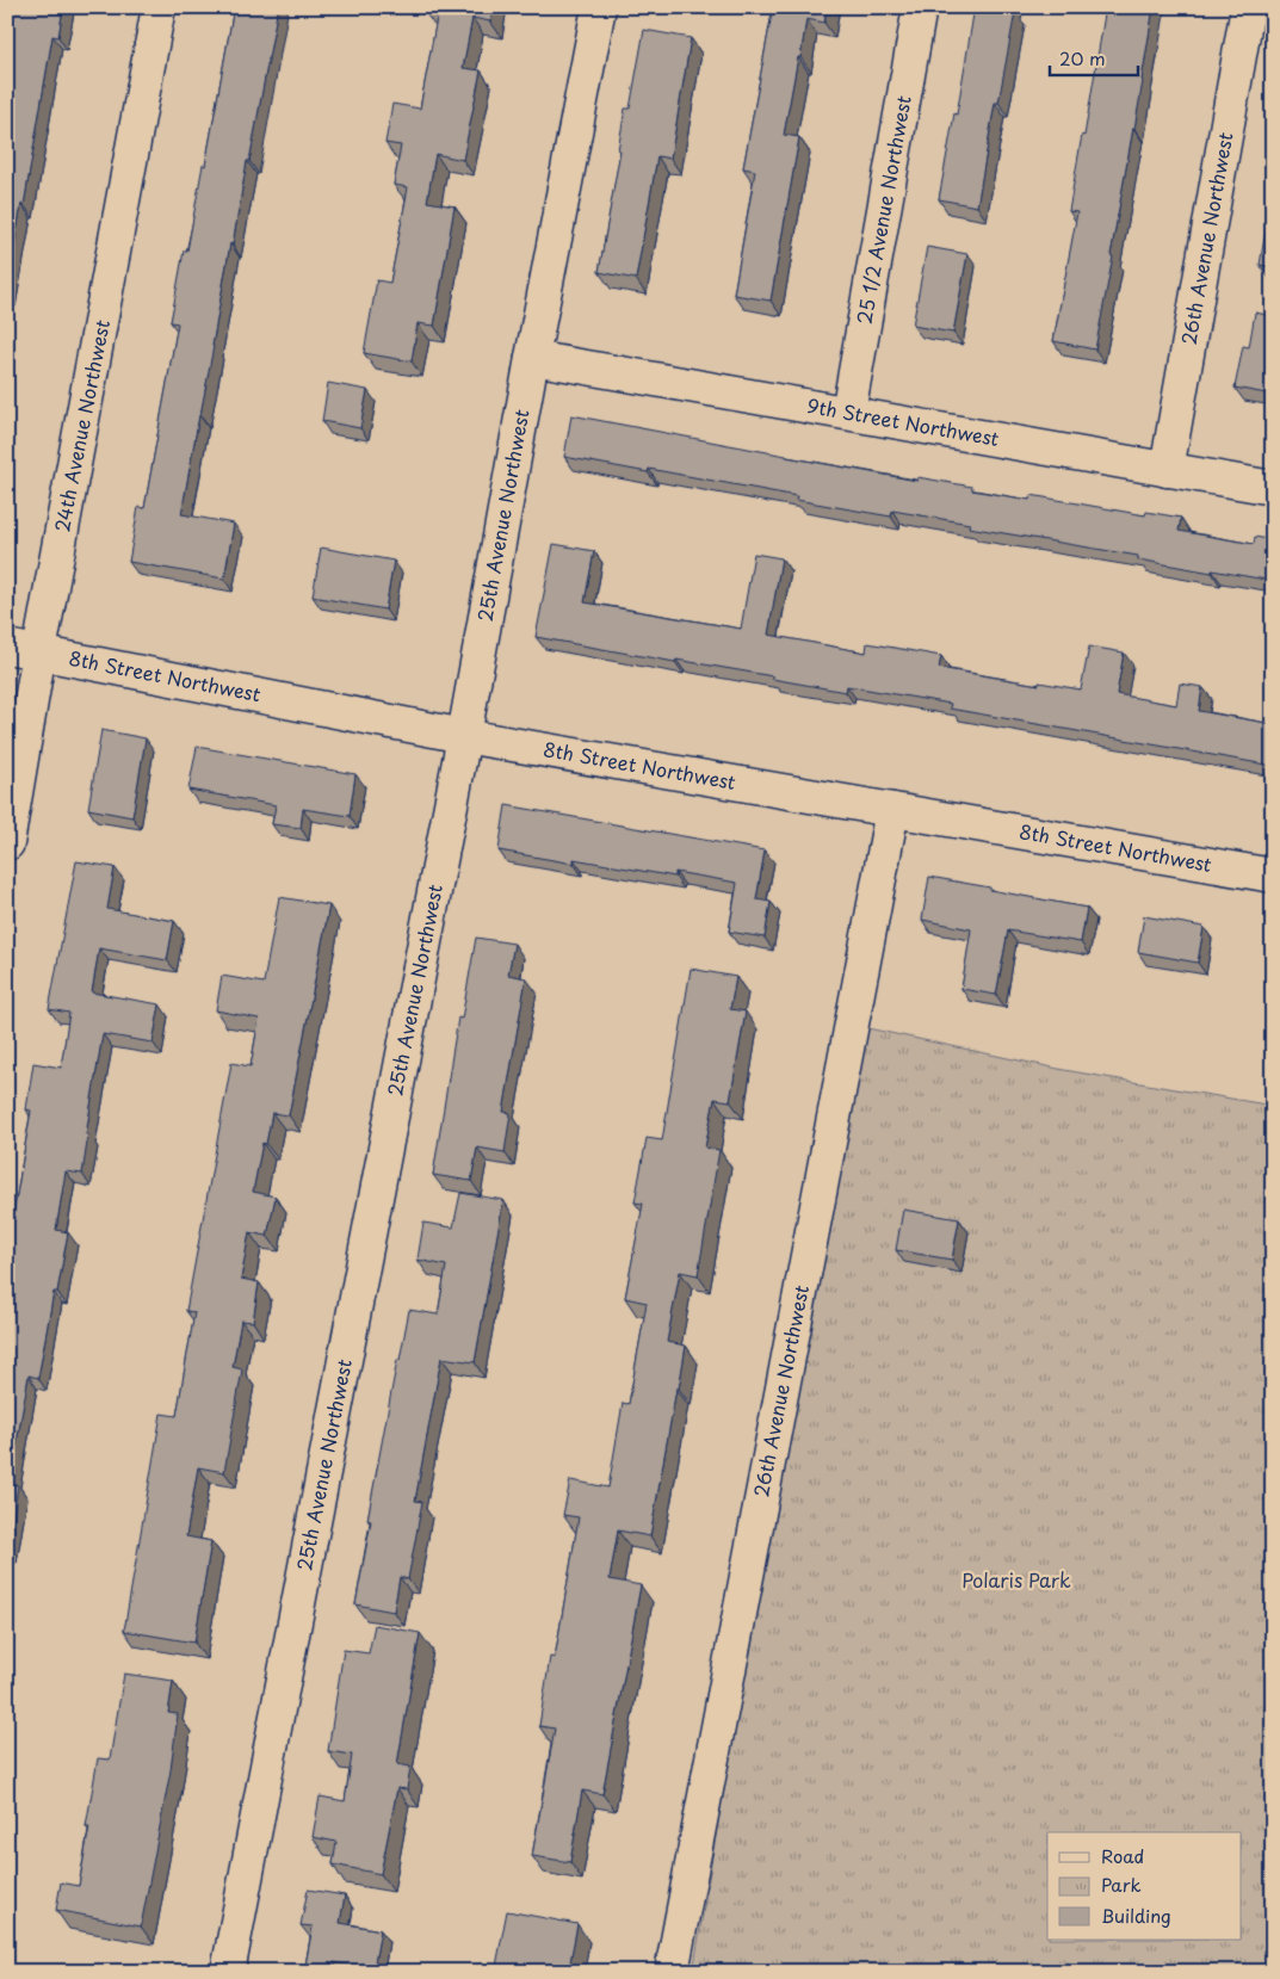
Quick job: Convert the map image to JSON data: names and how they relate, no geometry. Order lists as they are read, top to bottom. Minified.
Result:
{"streets":{"street":["25 1/2 Avenue Northwest","26th Avenue Northwest","9th Street Northwest","24th Avenue Northwest","25th Avenue Northwest","8th Street Northwest"]},"crossings":[["25 1/2 Avenue Northwest","9th Street Northwest"],["26th Avenue Northwest","9th Street Northwest"],["26th Avenue Northwest","8th Street Northwest"],["9th Street Northwest","25th Avenue Northwest"],["24th Avenue Northwest","8th Street Northwest"],["25th Avenue Northwest","8th Street Northwest"]],"parks":["Polaris Park"],"legend":["Road","Park","Building"],"scale_bar":"20 m"}
